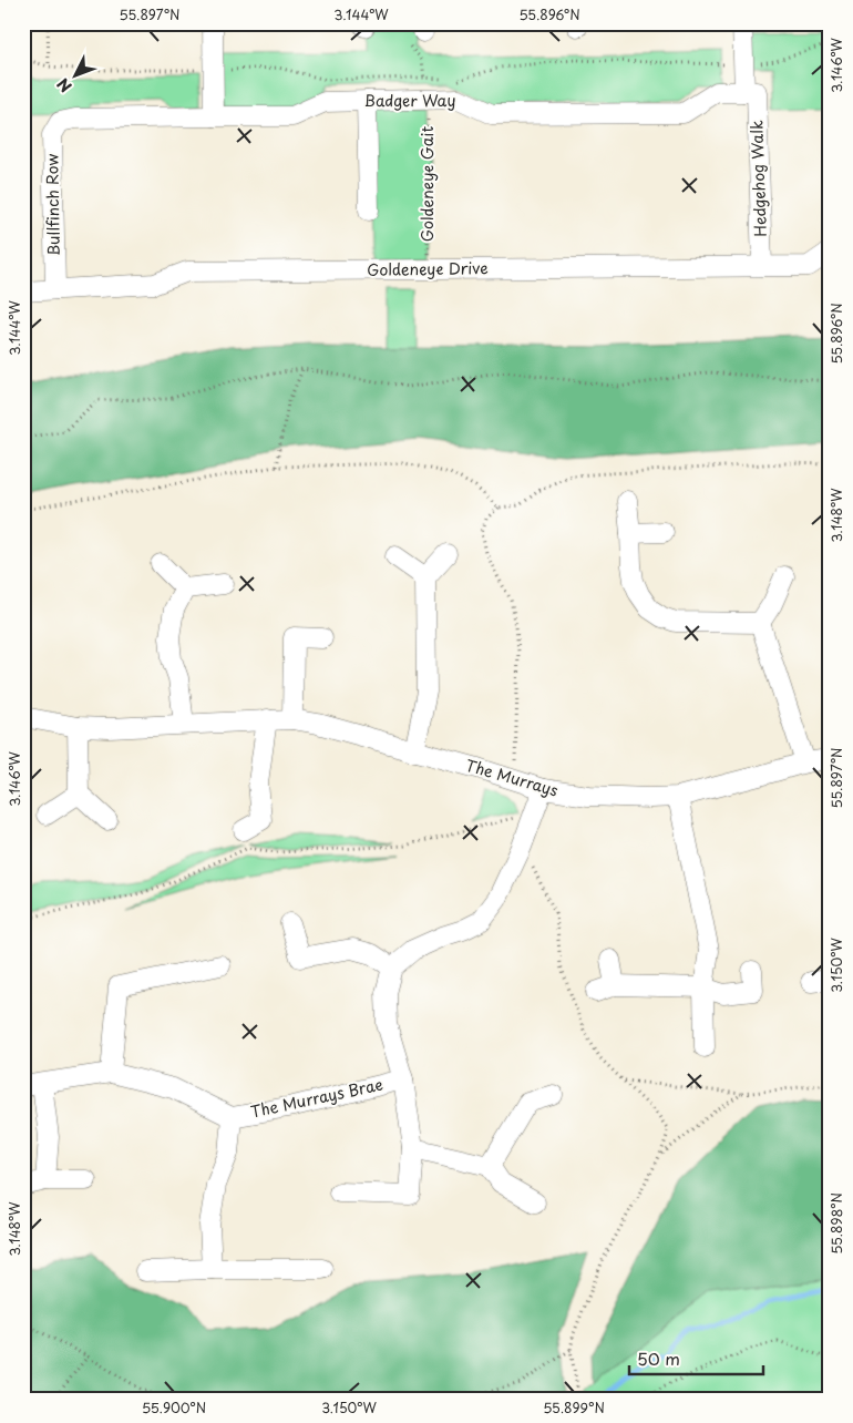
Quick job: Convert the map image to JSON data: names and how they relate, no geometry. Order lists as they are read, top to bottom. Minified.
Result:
{"streets":{"street":["Badger Way","Hedgehog Walk","Bullfinch Row","Goldeneye Drive","The Murrays","The Murrays Brae"],"path":["Goldeneye Gait"]},"crossings":[["Badger Way","Hedgehog Walk"],["Badger Way","Goldeneye Gait"],["Badger Way","Bullfinch Row"],["Hedgehog Walk","Goldeneye Drive"],["Goldeneye Gait","Goldeneye Drive"],["Bullfinch Row","Goldeneye Drive"]],"scale_bar":"50 m","north":"bottom left","coordinates":["55.897°N","3.144°W","55.896°N","3.146°W","3.148°W","3.150°W","55.898°N","55.900°N","55.899°N"]}
